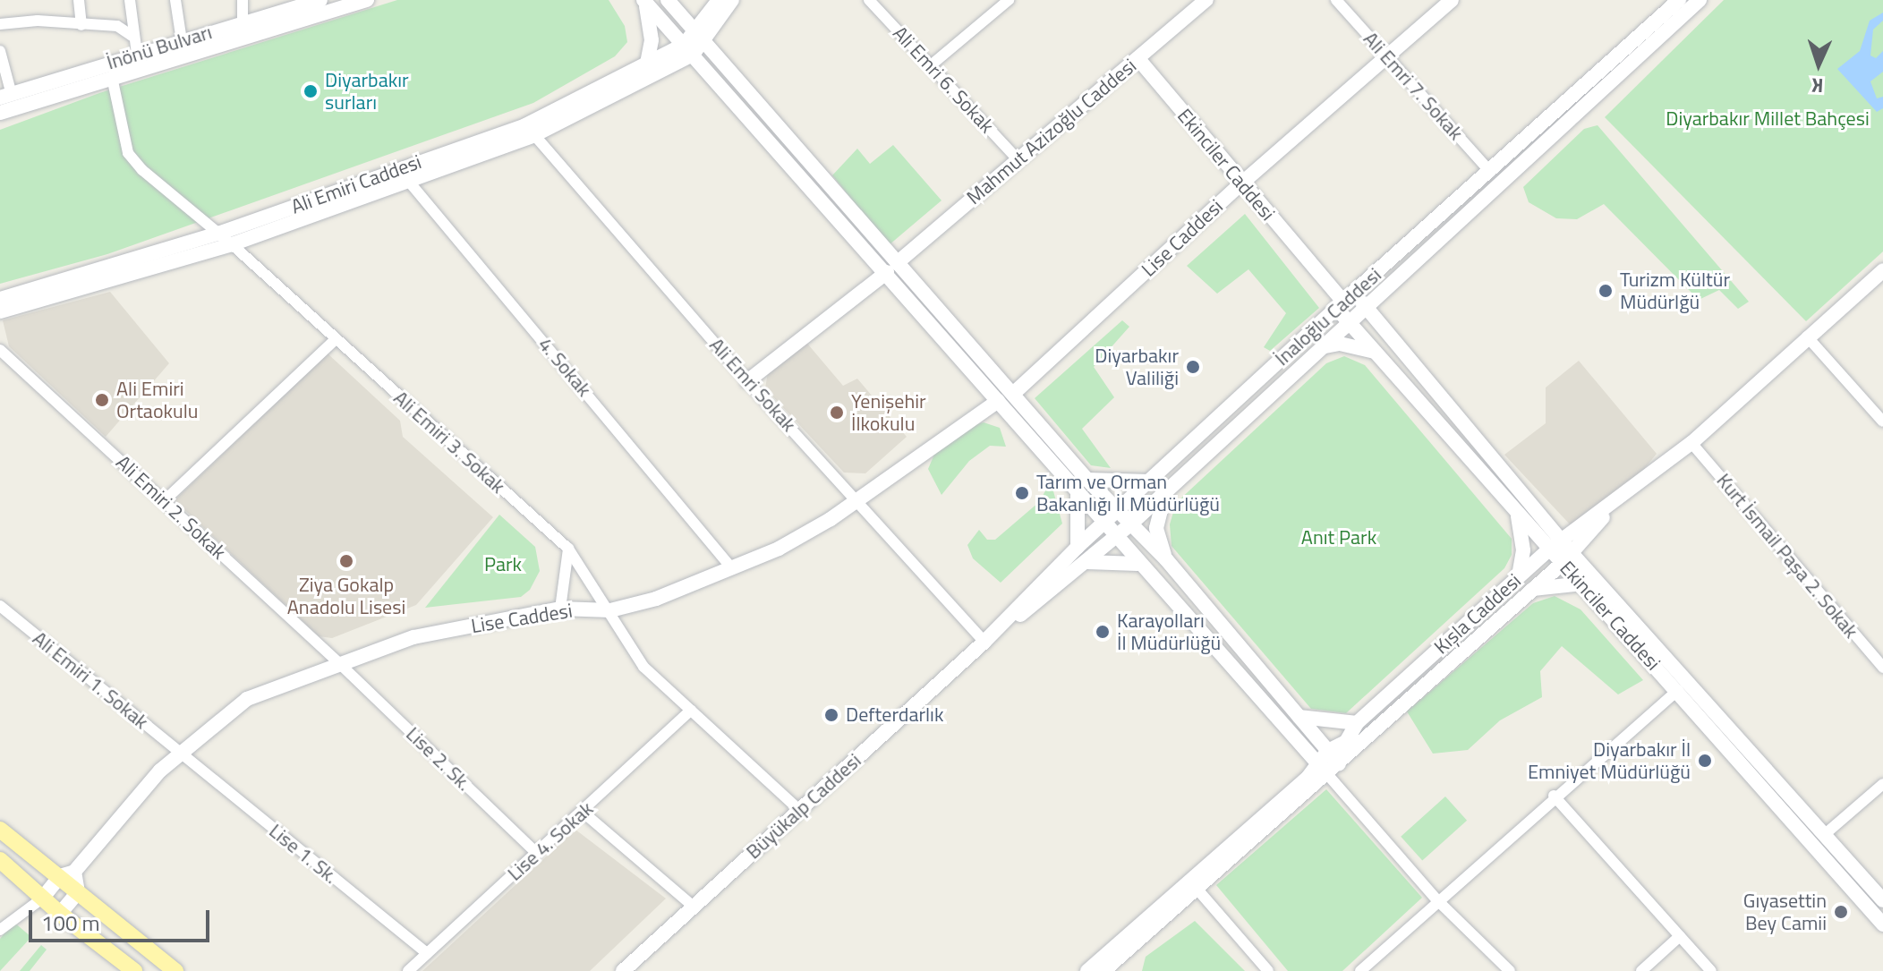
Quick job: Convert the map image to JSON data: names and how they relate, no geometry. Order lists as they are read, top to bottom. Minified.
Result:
{"streets":{"main road":["İnönü Bulvarı","Mahmut Azizoğlu Caddesi","Ekinciler Caddesi","Ali Emiri Caddesi","Lise Caddesi","İnaloğlu Caddesi","Kışla Caddesi","Büyükalp Caddesi"],"street":["Ali Emri 6. Sokak","Ali Emri 7. Sokak","4. Sokak","Ali Emri Sokak","Ali Emiri 3. Sokak","Ali Emiri 2. Sokak","Kurt İsmail Paşa 2. Sokak","Ali Emiri 1. Sokak","Lise 2. Sk.","Lise 4. Sokak","Lise 1. Sk."]},"crossings":[["Ali Emri 6. Sokak","Mahmut Azizoğlu Caddesi"],["Ali Emri 7. Sokak","Lise Caddesi"],["Ali Emri 7. Sokak","İnaloğlu Caddesi"],["Mahmut Azizoğlu Caddesi","Ekinciler Caddesi"],["Mahmut Azizoğlu Caddesi","Ali Emri Sokak"],["Ekinciler Caddesi","Lise Caddesi"],["Ekinciler Caddesi","İnaloğlu Caddesi"],["Ekinciler Caddesi","Kışla Caddesi"],["Ali Emiri Caddesi","4. Sokak"],["Ali Emiri Caddesi","Ali Emri Sokak"],["Ali Emiri Caddesi","Ali Emiri 3. Sokak"],["Lise Caddesi","4. Sokak"],["Lise Caddesi","Ali Emri Sokak"],["Lise Caddesi","Ali Emiri 3. Sokak"],["Lise Caddesi","Ali Emiri 2. Sokak"],["Lise Caddesi","Ali Emiri 1. Sokak"],["Lise Caddesi","Lise 2. Sk."],["Lise Caddesi","Lise 1. Sk."],["İnaloğlu Caddesi","Ali Emri Sokak"],["İnaloğlu Caddesi","Büyükalp Caddesi"],["Ali Emri Sokak","Büyükalp Caddesi"],["Ali Emiri 3. Sokak","Büyükalp Caddesi"],["Ali Emiri 3. Sokak","Lise 4. Sokak"],["Ali Emiri 2. Sokak","Lise 2. Sk."],["Kurt İsmail Paşa 2. Sokak","Kışla Caddesi"],["Ali Emiri 1. Sokak","Lise 1. Sk."],["Lise 2. Sk.","Lise 4. Sokak"],["Lise 4. Sokak","Lise 1. Sk."]],"parks":["Diyarbakır Millet Bahçesi","Anıt Park","Park"],"places":["Diyarbakır surları","Turizm Kültür Müdürlğü","Diyarbakır Valiliği","Ali Emiri Ortaokulu","Yenişehir İlkokulu","Tarım ve Orman Bakanlığı İl Müdürlüğü","Ziya Gokalp Anadolu Lisesi","Karayolları İl Müdürlüğü","Defterdarlık","Diyarbakır İl Emniyet Müdürlüğü","Gıyasettin Bey Camii"],"scale_bar":"100 m","north":"bottom"}
